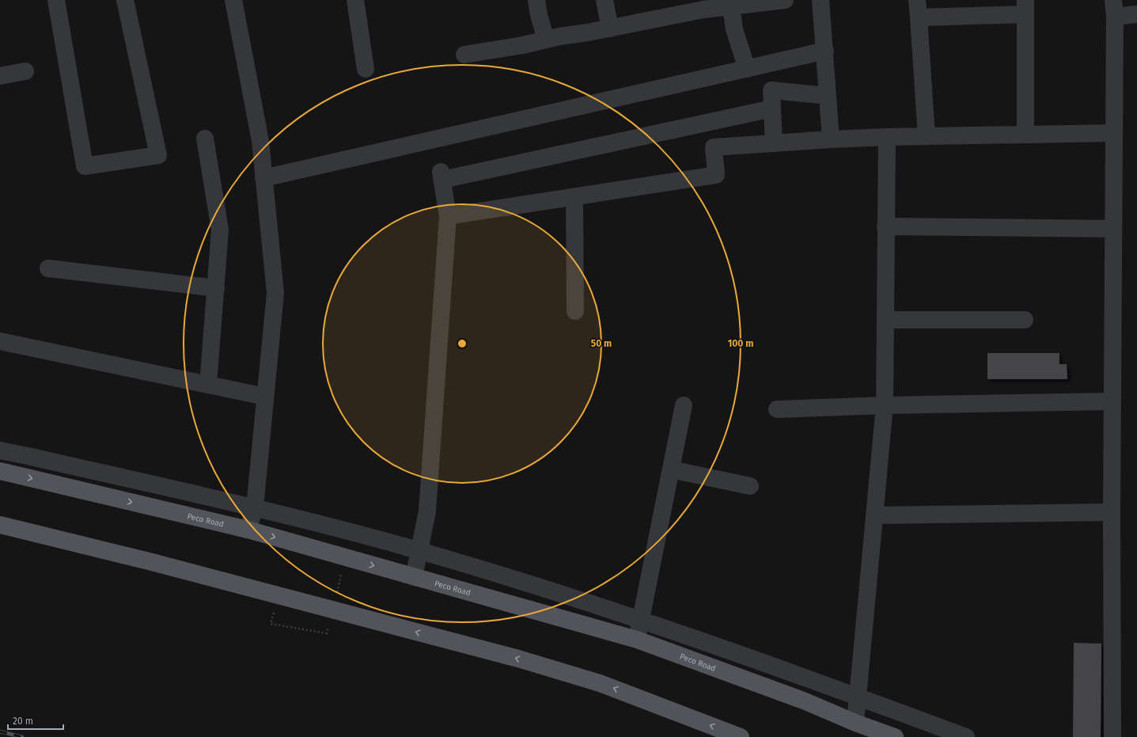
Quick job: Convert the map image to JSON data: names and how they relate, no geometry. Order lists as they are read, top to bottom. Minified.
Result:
{"streets":{"main road":["Peco Road"]},"scale_bar":"20 m","rings":["50 m","100 m"]}
